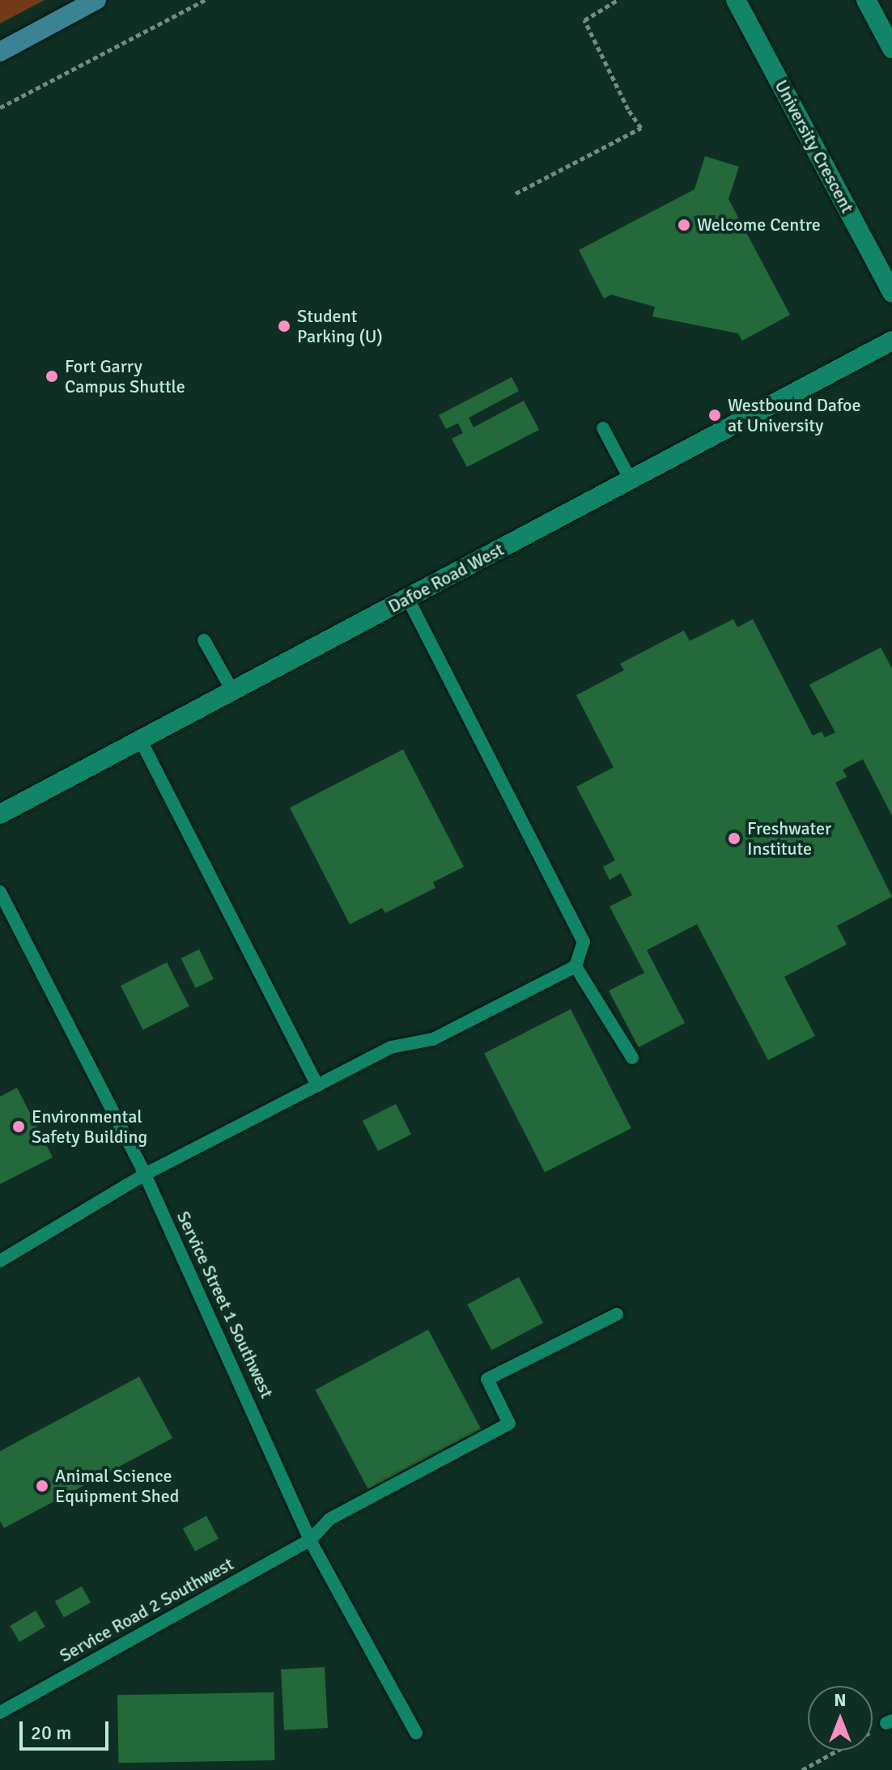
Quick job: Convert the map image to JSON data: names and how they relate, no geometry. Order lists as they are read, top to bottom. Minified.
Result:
{"streets":{"street":["University Crescent","Dafoe Road West"],"lane":["Service Street 1 Southwest","Service Road 2 Southwest"]},"crossings":[["Service Street 1 Southwest","Service Road 2 Southwest"]],"places":["Welcome Centre","Student Parking (U)","Fort Garry Campus Shuttle","Westbound Dafoe at University","Freshwater Institute","Environmental Safety Building","Animal Science Equipment Shed"],"scale_bar":"20 m","north":"top"}
